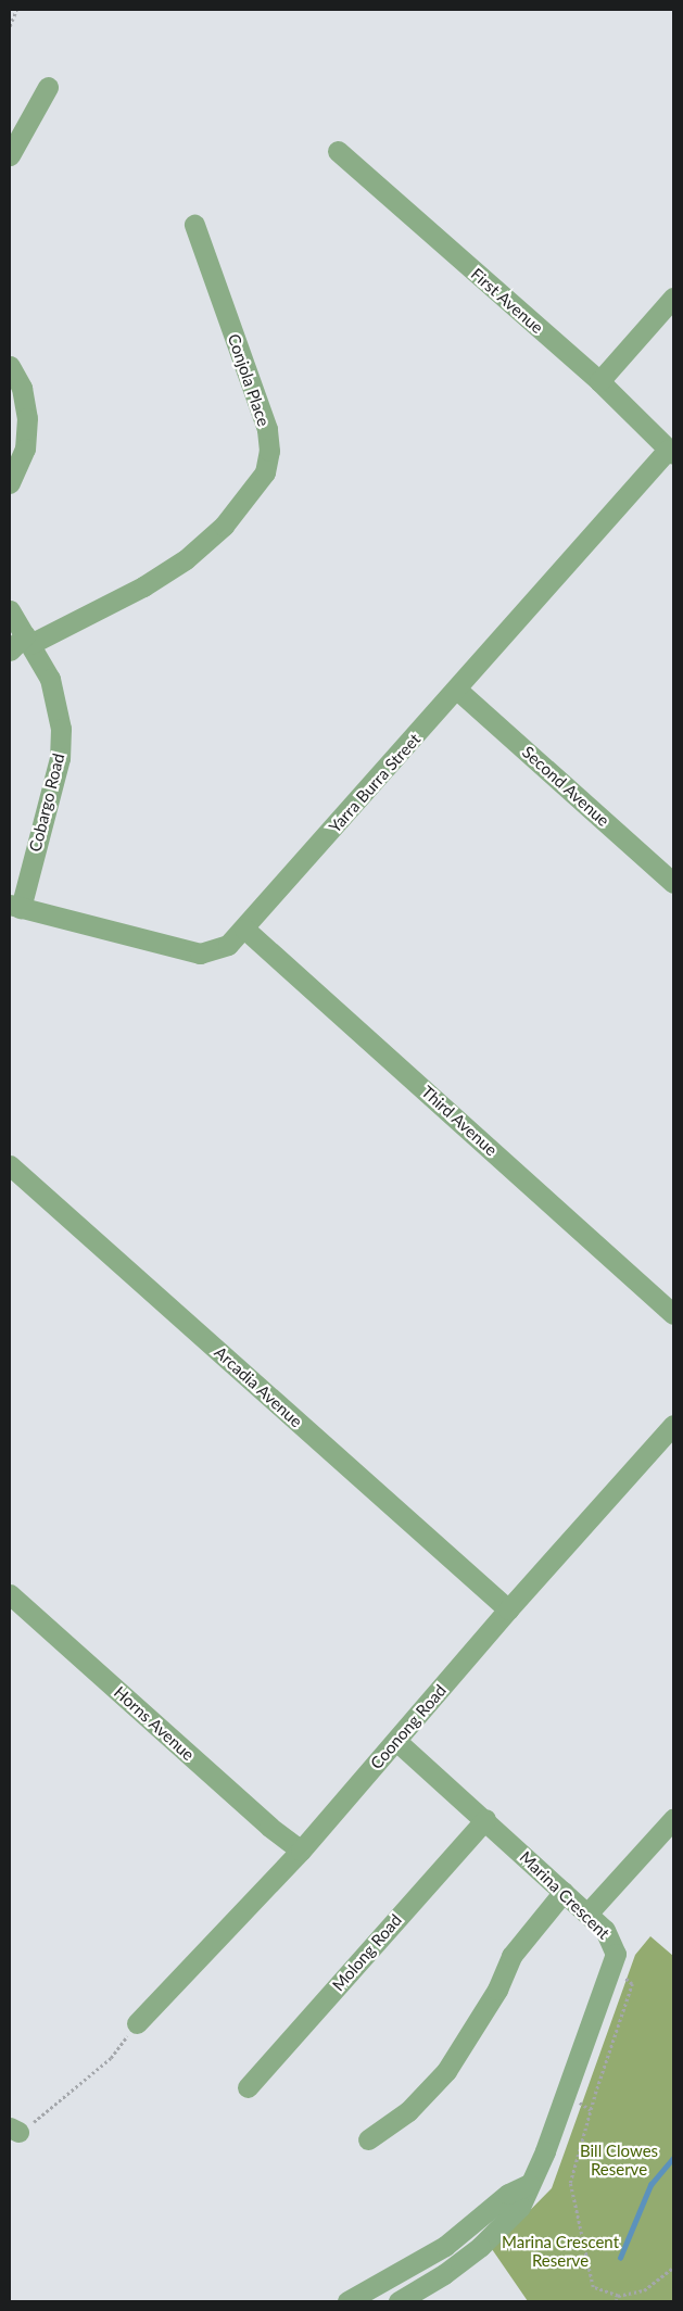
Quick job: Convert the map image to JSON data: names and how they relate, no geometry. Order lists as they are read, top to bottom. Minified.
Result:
{"streets":{"street":["First Avenue","Conjola Place","Yarra Burra Street","Second Avenue","Cobargo Road","Third Avenue","Arcadia Avenue","Horns Avenue","Coonong Road","Marina Crescent","Molong Road"]},"crossings":[["First Avenue","Yarra Burra Street"],["Conjola Place","Cobargo Road"],["Yarra Burra Street","Second Avenue"],["Yarra Burra Street","Cobargo Road"],["Yarra Burra Street","Third Avenue"],["Arcadia Avenue","Coonong Road"],["Horns Avenue","Coonong Road"],["Coonong Road","Marina Crescent"],["Marina Crescent","Molong Road"]],"parks":["Bill Clowes Reserve","Marina Crescent Reserve"]}
